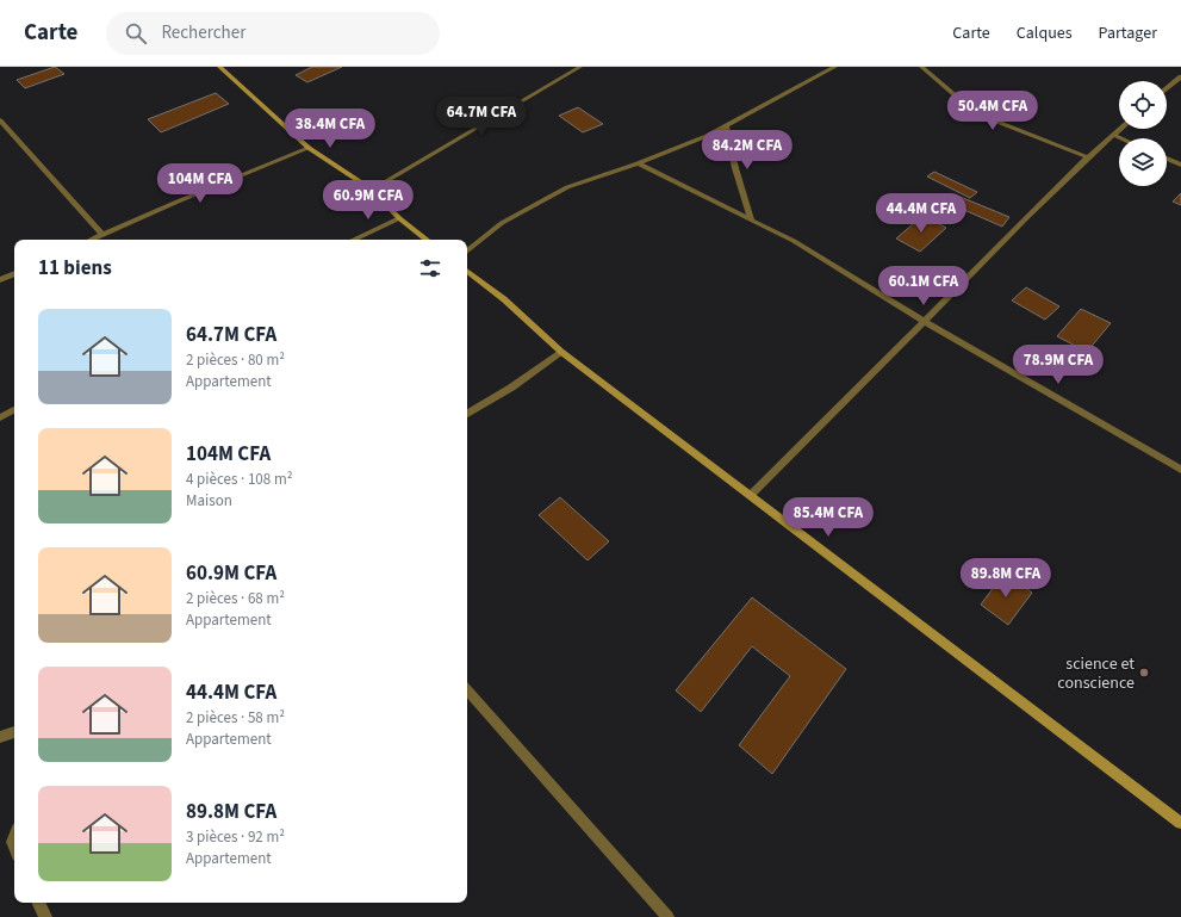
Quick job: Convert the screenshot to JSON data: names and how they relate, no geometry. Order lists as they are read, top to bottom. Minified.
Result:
{"places":["science et conscience"],"page":{"header":"Carte","search":"Rechercher","nav":["Carte","Calques","Partager"],"price":["50.4M CFA","64.7M CFA","38.4M CFA","84.2M CFA","104M CFA","60.9M CFA","44.4M CFA","60.1M CFA","78.9M CFA","85.4M CFA","89.8M CFA"],"heading":"11 biens","list":[{"name":"64.7M CFA","note":"2 pièces · 80 m² · Appartement"},{"name":"104M CFA","note":"4 pièces · 108 m² · Maison"},{"name":"60.9M CFA","note":"2 pièces · 68 m² · Appartement"},{"name":"44.4M CFA","note":"2 pièces · 58 m² · Appartement"},{"name":"89.8M CFA","note":"3 pièces · 92 m² · Appartement"}]}}
